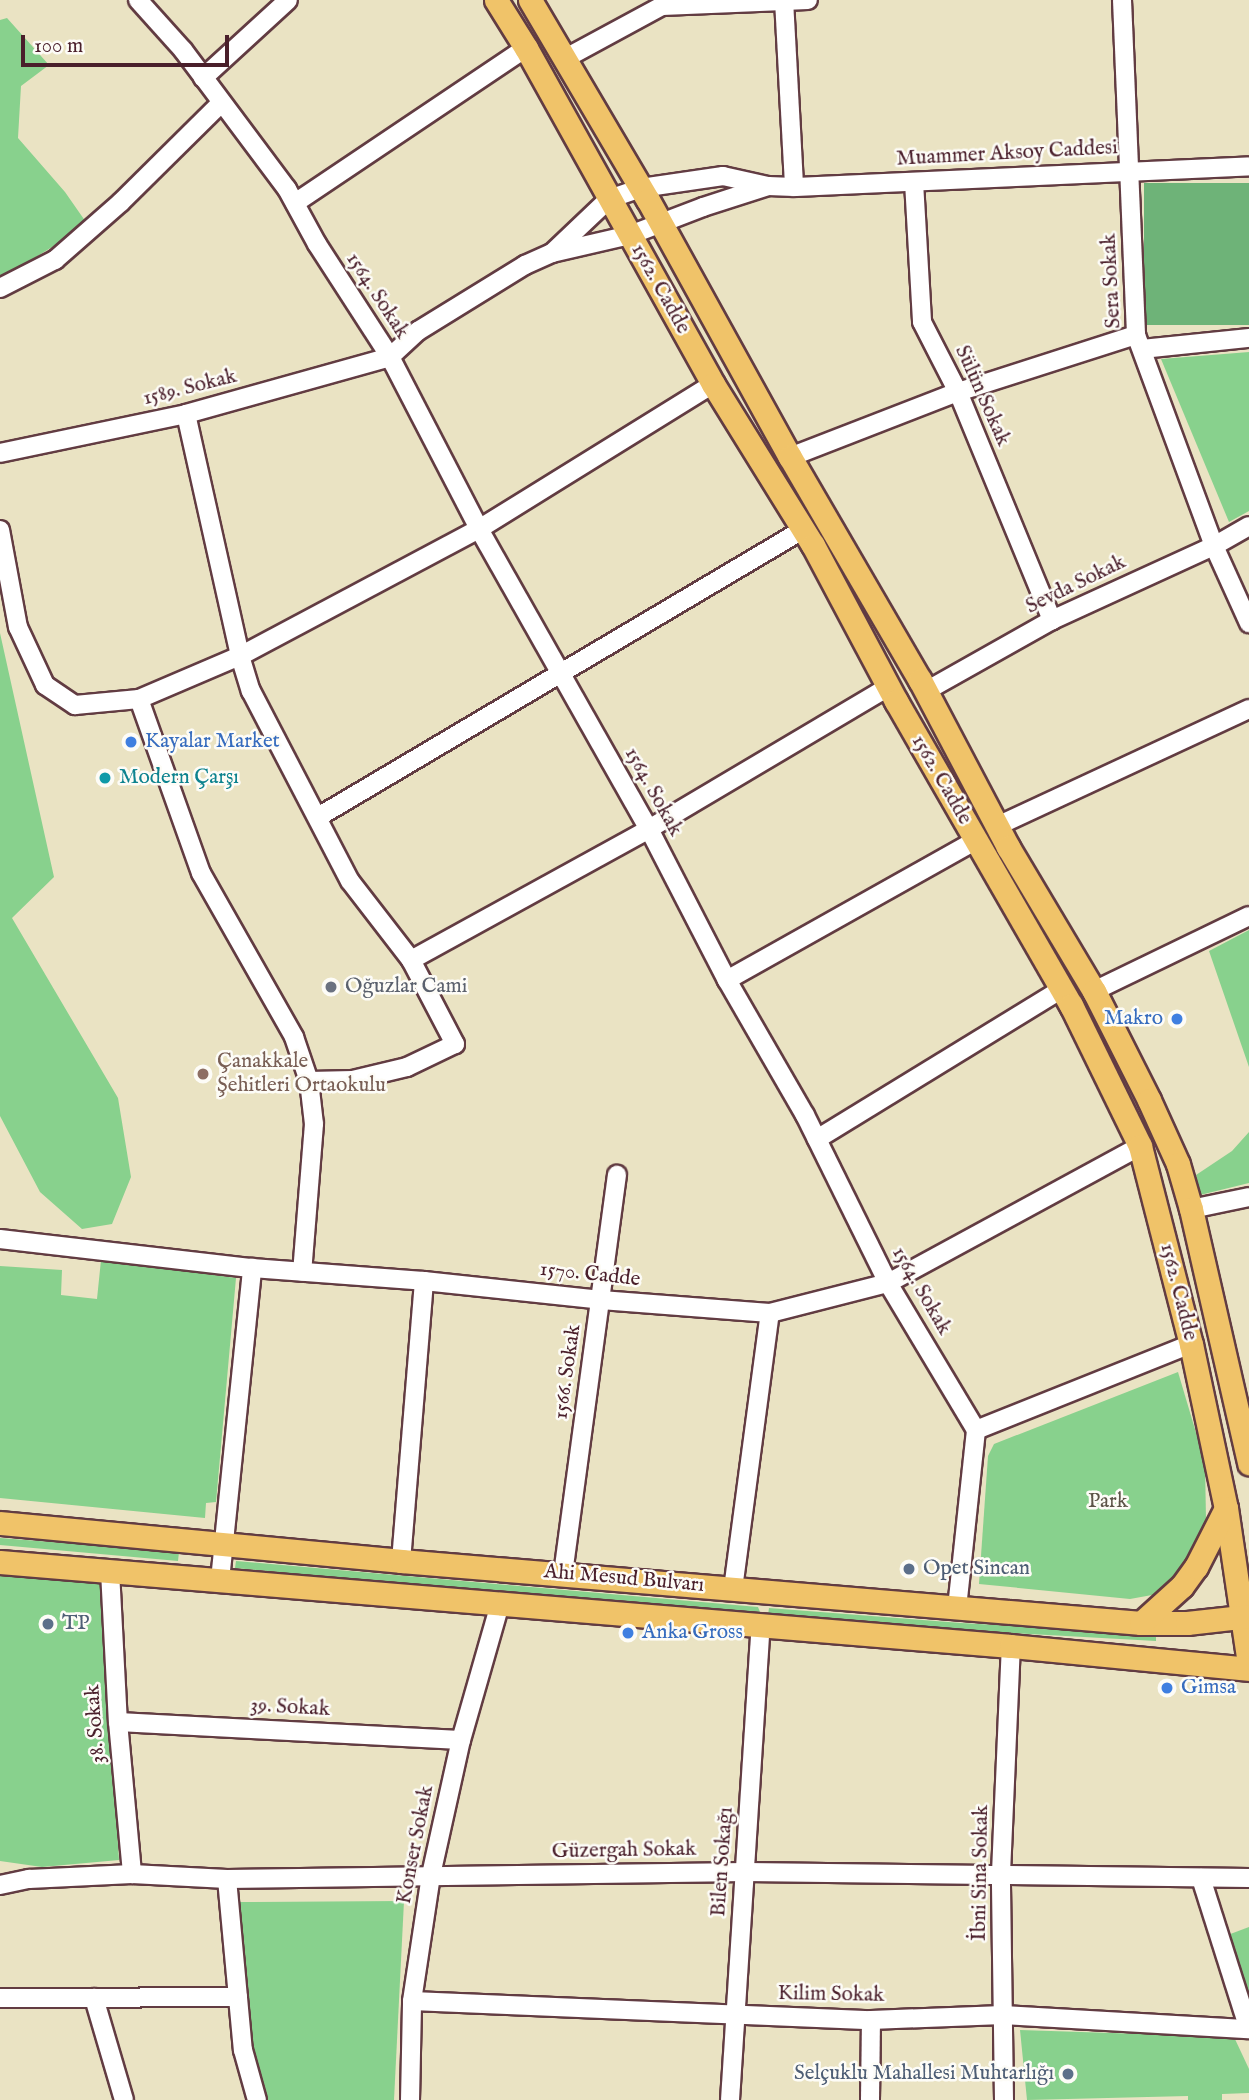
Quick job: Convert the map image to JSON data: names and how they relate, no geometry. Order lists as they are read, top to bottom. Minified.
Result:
{"streets":{"main road":["1562. Cadde","Ahi Mesud Bulvarı"],"street":["Muammer Aksoy Caddesi","Sera Sokak","1564. Sokak","1589. Sokak","Sülün Sokak","Sevda Sokak","1570. Cadde","1566. Sokak","39. Sokak","38. Sokak","Konser Sokak","Güzergah Sokak","Bilen Sokağı","İbni Sina Sokak","Kilim Sokak"]},"crossings":[["Muammer Aksoy Caddesi","Sera Sokak"],["Muammer Aksoy Caddesi","Sülün Sokak"],["Sera Sokak","Sevda Sokak"],["1562. Cadde","Sevda Sokak"],["1562. Cadde","1570. Cadde"],["1562. Cadde","Ahi Mesud Bulvarı"],["1564. Sokak","1589. Sokak"],["1564. Sokak","1570. Cadde"],["Sülün Sokak","Sevda Sokak"],["1570. Cadde","1566. Sokak"],["1566. Sokak","Ahi Mesud Bulvarı"],["Ahi Mesud Bulvarı","38. Sokak"],["Ahi Mesud Bulvarı","Konser Sokak"],["Ahi Mesud Bulvarı","Bilen Sokağı"],["Ahi Mesud Bulvarı","İbni Sina Sokak"],["39. Sokak","38. Sokak"],["39. Sokak","Konser Sokak"],["38. Sokak","Güzergah Sokak"],["Konser Sokak","Güzergah Sokak"],["Konser Sokak","Kilim Sokak"],["Güzergah Sokak","Bilen Sokağı"],["Güzergah Sokak","İbni Sina Sokak"],["Bilen Sokağı","Kilim Sokak"],["İbni Sina Sokak","Kilim Sokak"]],"parks":["Park"],"places":["Kayalar Market","Modern Çarşı","Oğuzlar Cami","Makro","Çanakkale Şehitleri Ortaokulu","Opet Sincan","TP","Anka Gross","Gimsa","Selçuklu Mahallesi Muhtarlığı"],"scale_bar":"100 m"}
